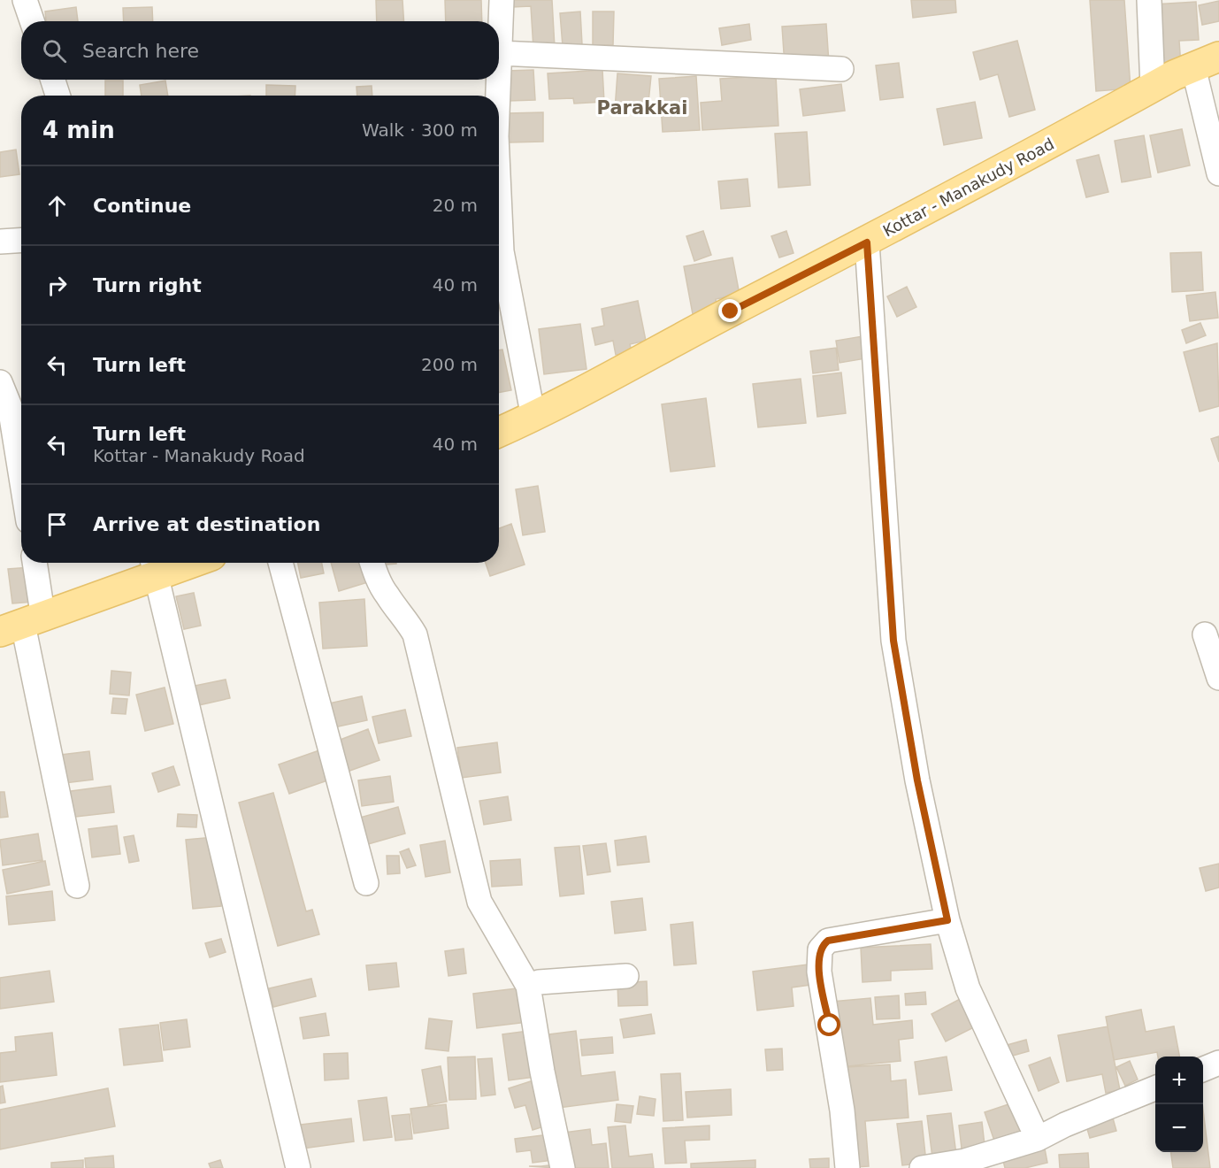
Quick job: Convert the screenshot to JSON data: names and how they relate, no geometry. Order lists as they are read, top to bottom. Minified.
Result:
{"streets":{"main road":["Kottar - Manakudy Road"]},"districts":["Parakkai"],"page":{"search":"Search here","heading":["4 min","Walk · 300 m"],"list":[["Continue","20 m"],["Turn right","40 m"],["Turn left","200 m"],["Turn left","Kottar - Manakudy Road","40 m"],"Arrive at destination"],"map_buttons":["+","−"]}}
